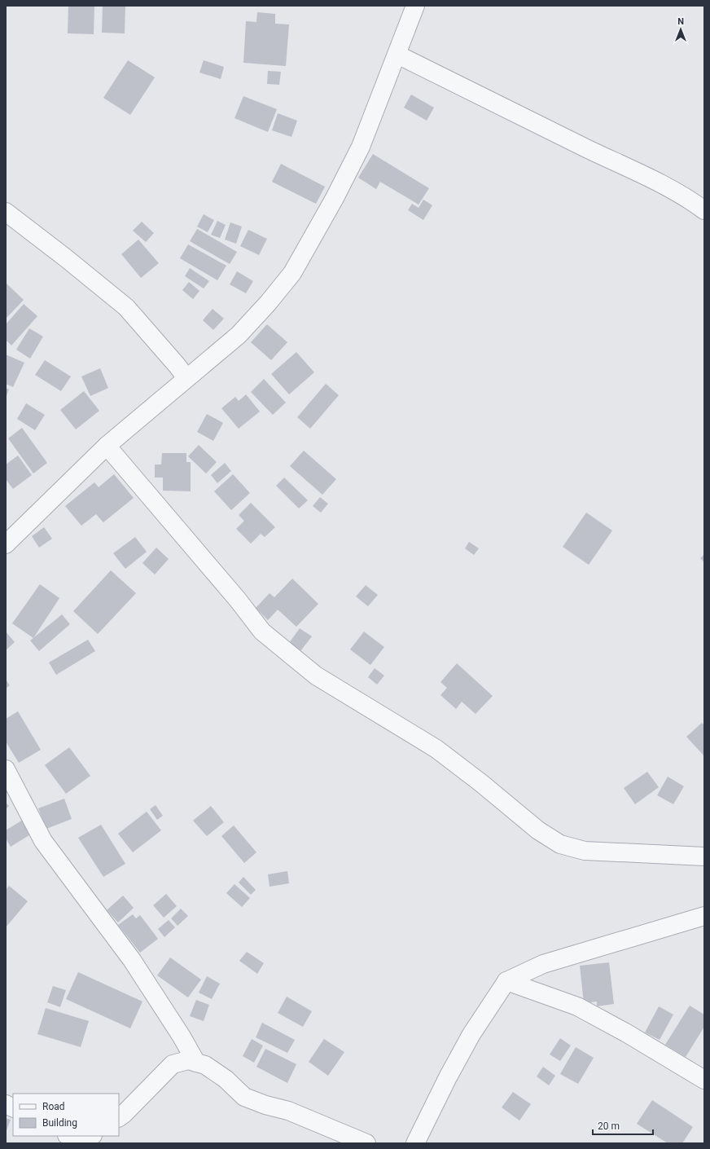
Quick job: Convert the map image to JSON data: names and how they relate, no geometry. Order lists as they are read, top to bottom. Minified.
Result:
{"legend":["Road","Building"],"scale_bar":"20 m","north":"top"}
